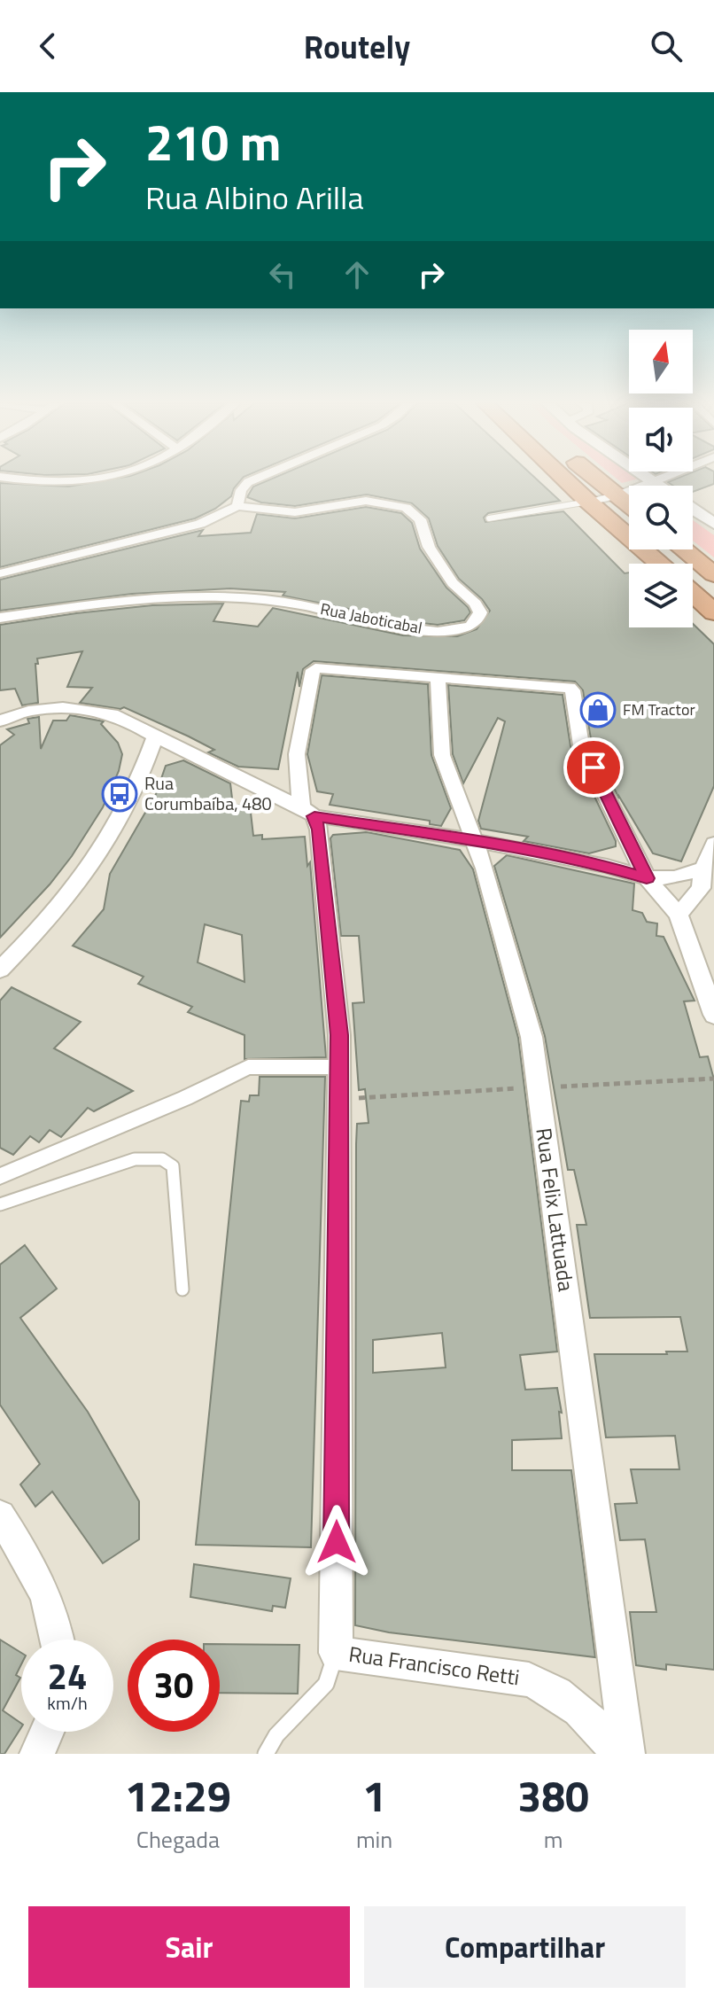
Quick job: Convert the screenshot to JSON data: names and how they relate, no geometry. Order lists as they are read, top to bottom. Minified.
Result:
{"streets":{"street":["Rua Jaboticabal","Rua Felix Lattuada","Rua Francisco Retti"]},"crossings":[["Rua Felix Lattuada","Rua Francisco Retti"]],"places":{"shop":["FM Tractor"],"bus stop":["Rua Corumbaíba, 480"]},"north":"top","page":{"header":"Routely","turn":["210 m","Rua Albino Arilla"],"speed":"24 km/h","limit":"30","eta":["12:29","Chegada","1","min","380","m"],"buttons":["Sair","Compartilhar"]}}
